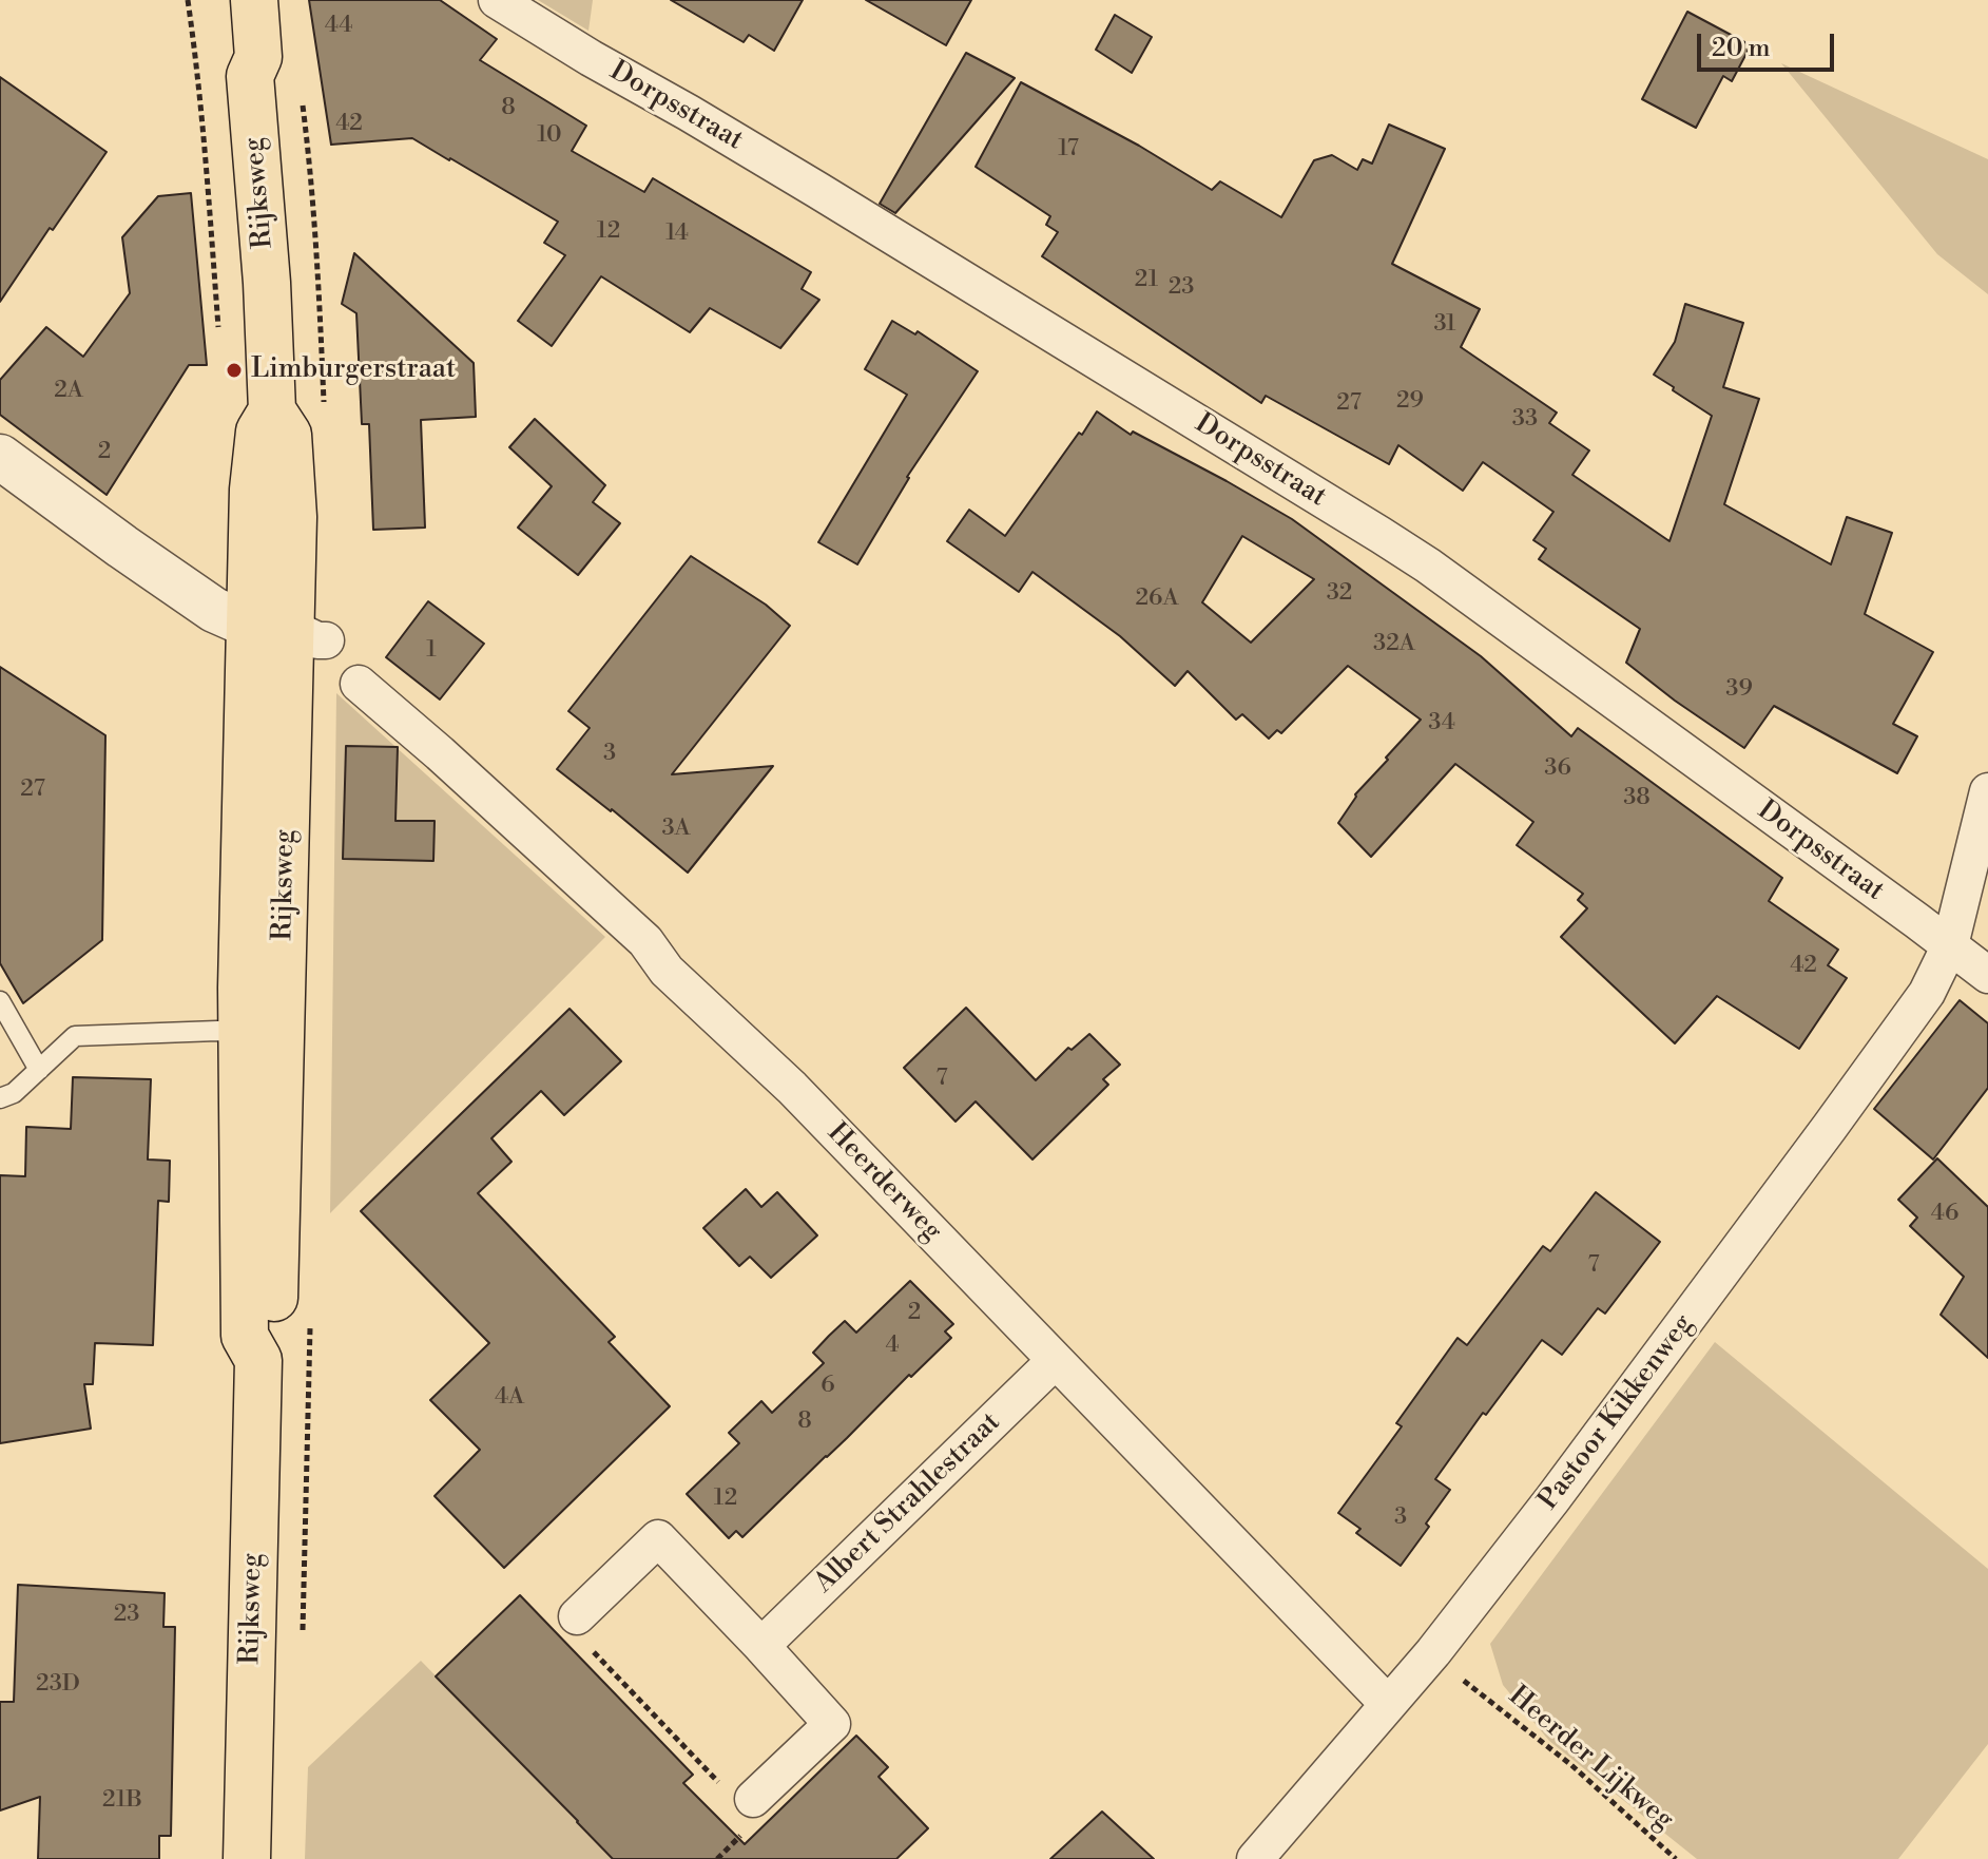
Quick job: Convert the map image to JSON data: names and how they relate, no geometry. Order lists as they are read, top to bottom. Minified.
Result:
{"streets":{"main road":["Rijksweg"],"street":["Dorpsstraat","Heerderweg","Pastoor Kikkenweg","Albert Strahlestraat"],"path":["Heerder Lijkweg"]},"crossings":[["Dorpsstraat","Pastoor Kikkenweg"],["Heerderweg","Pastoor Kikkenweg"],["Heerderweg","Albert Strahlestraat"]],"places":["Limburgerstraat"],"house_numbers":["44","8","42","10","17","12","14","21","23","31","2A","29","27","33","2","32","26A","32A","1","39","34","3","36","27","38","3A","42","7","46","7","2","4","6","4A","8","12","3","23","23D","21B"],"scale_bar":"20 m"}
